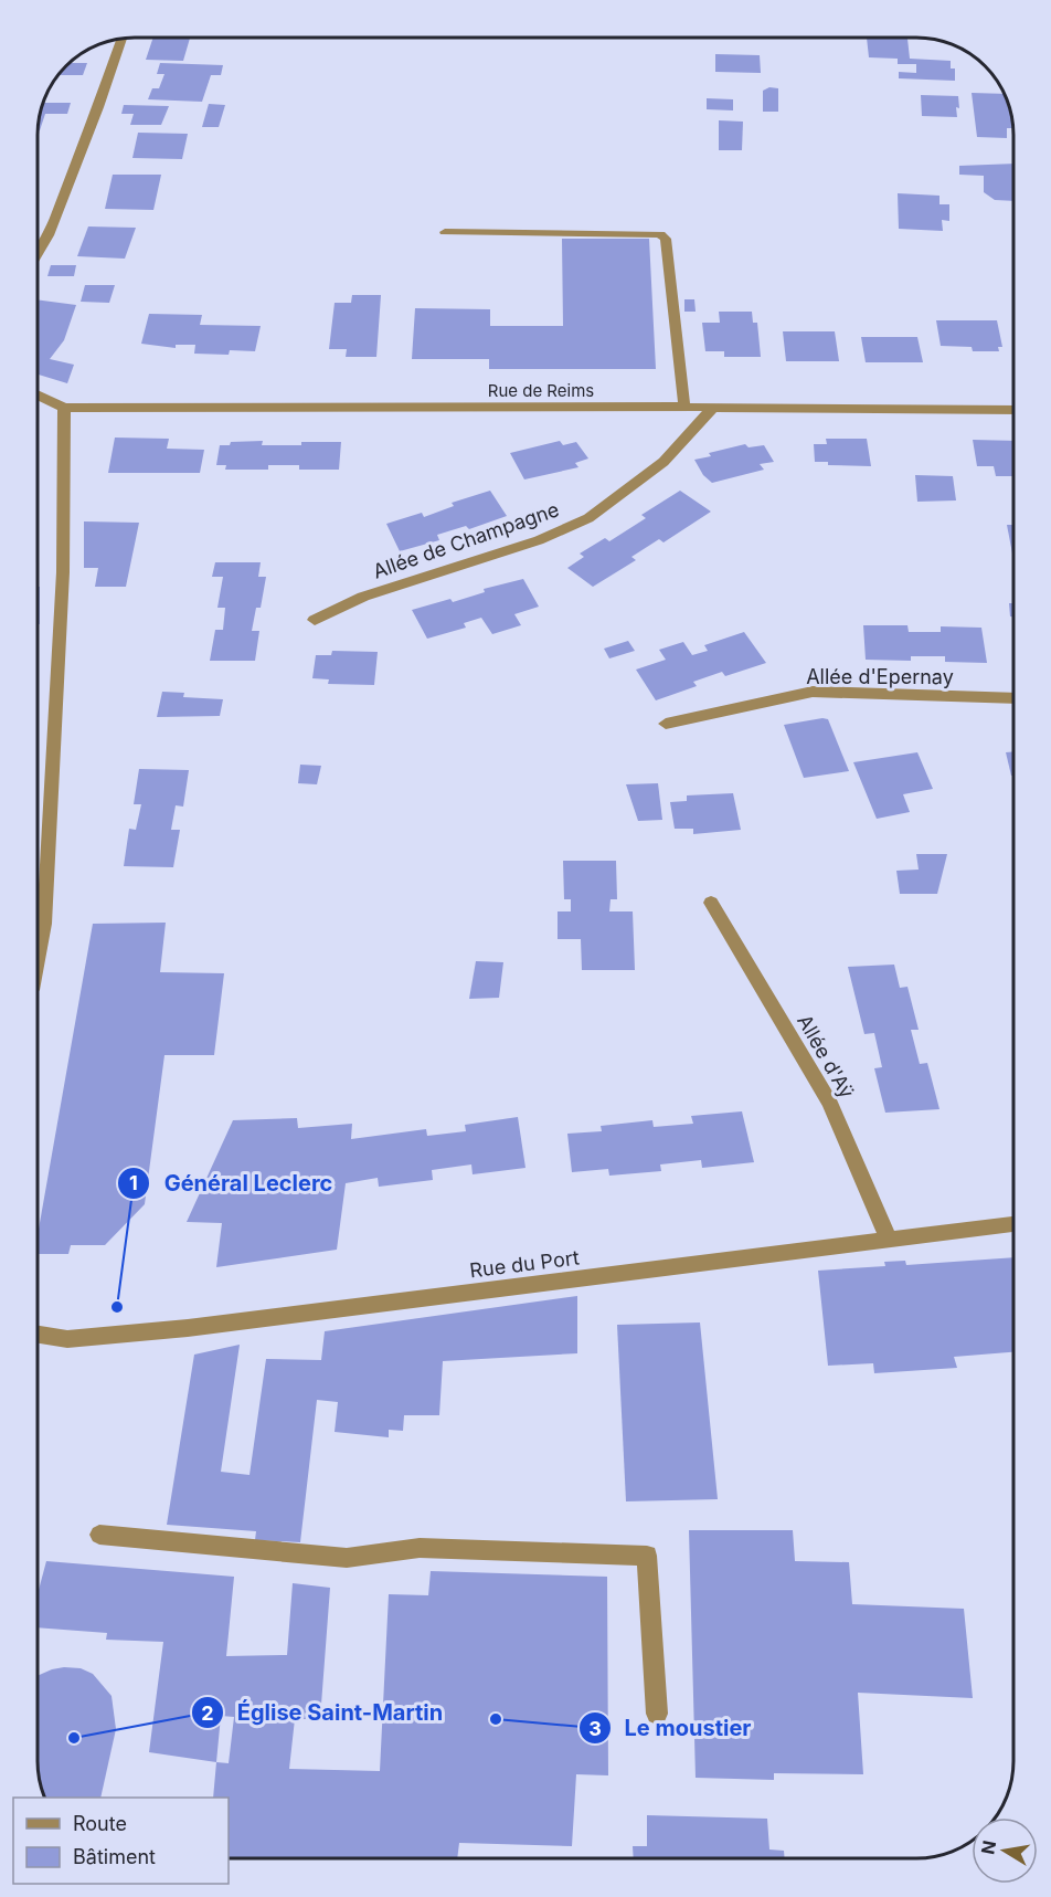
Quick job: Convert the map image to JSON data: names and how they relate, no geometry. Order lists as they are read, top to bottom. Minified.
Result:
{"streets":{"street":["Rue de Reims","Allée de Champagne","Allée d'Epernay","Allée d'Aÿ","Rue du Port"]},"crossings":[["Rue de Reims","Allée de Champagne"],["Allée d'Aÿ","Rue du Port"]],"places":["Général Leclerc","Le moustier","Église Saint-Martin"],"legend":["Route","Bâtiment"],"north":"left"}
